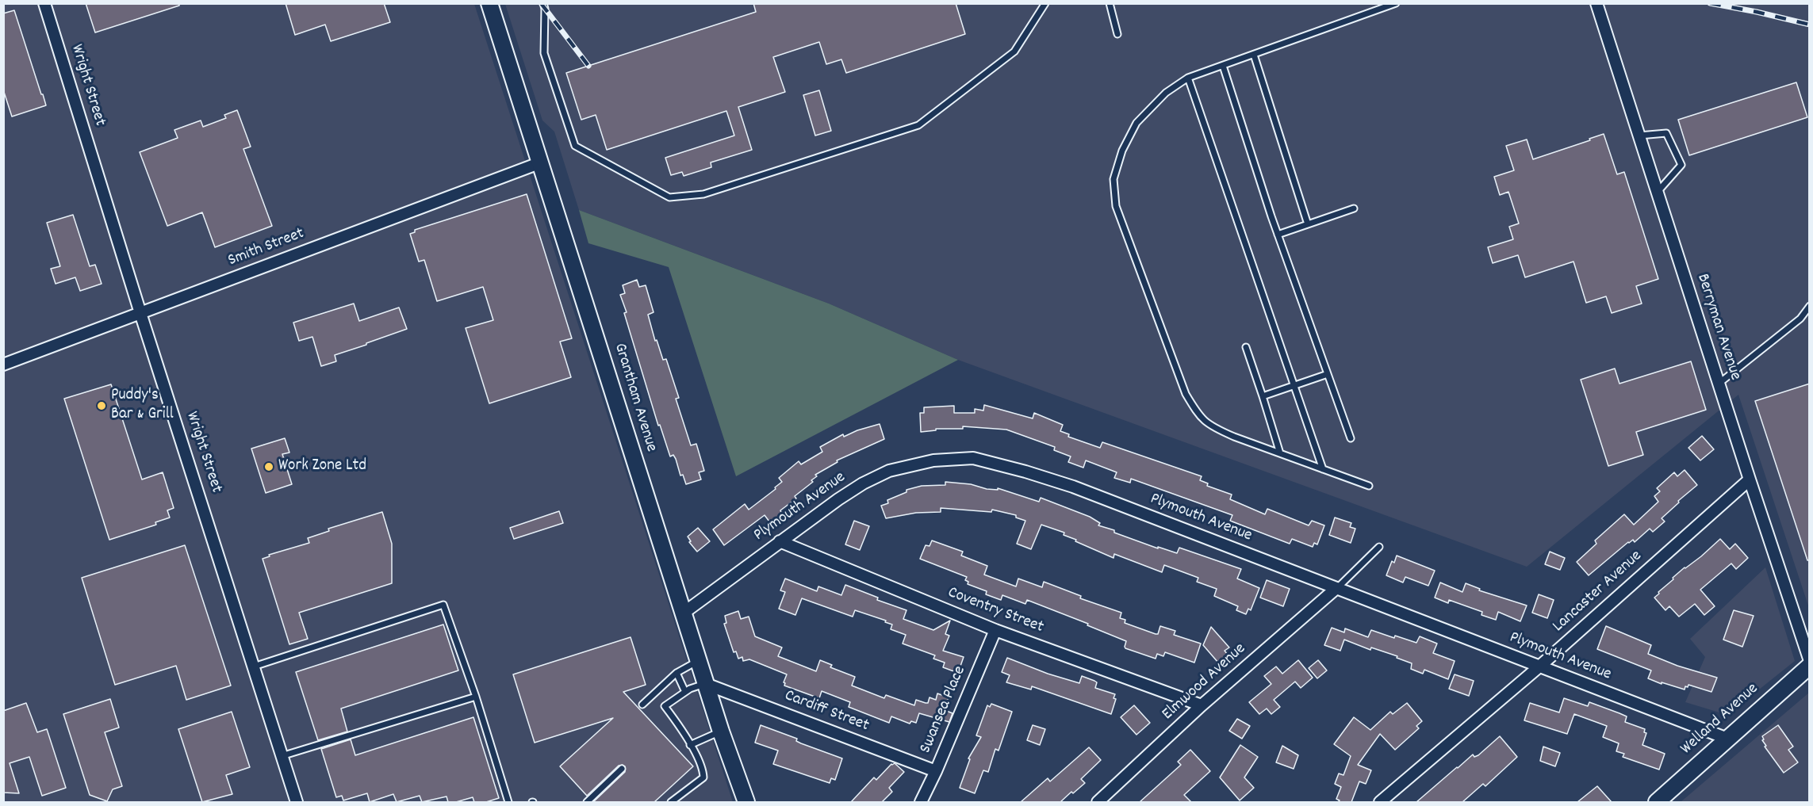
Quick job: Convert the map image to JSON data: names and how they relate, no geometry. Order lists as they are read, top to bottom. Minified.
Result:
{"streets":{"street":["Wright Street","Smith Street","Berryman Avenue","Grantham Avenue","Plymouth Avenue","Lancaster Avenue","Coventry Street","Elmwood Avenue","Swansea Place","Cardiff Street","Welland Avenue"]},"crossings":[["Wright Street","Smith Street"],["Smith Street","Grantham Avenue"],["Berryman Avenue","Lancaster Avenue"],["Grantham Avenue","Plymouth Avenue"],["Grantham Avenue","Cardiff Street"],["Plymouth Avenue","Lancaster Avenue"],["Plymouth Avenue","Coventry Street"],["Plymouth Avenue","Elmwood Avenue"],["Plymouth Avenue","Welland Avenue"],["Coventry Street","Elmwood Avenue"],["Coventry Street","Swansea Place"],["Swansea Place","Cardiff Street"]],"places":["Puddy's Bar & Grill","Work Zone Ltd"]}
